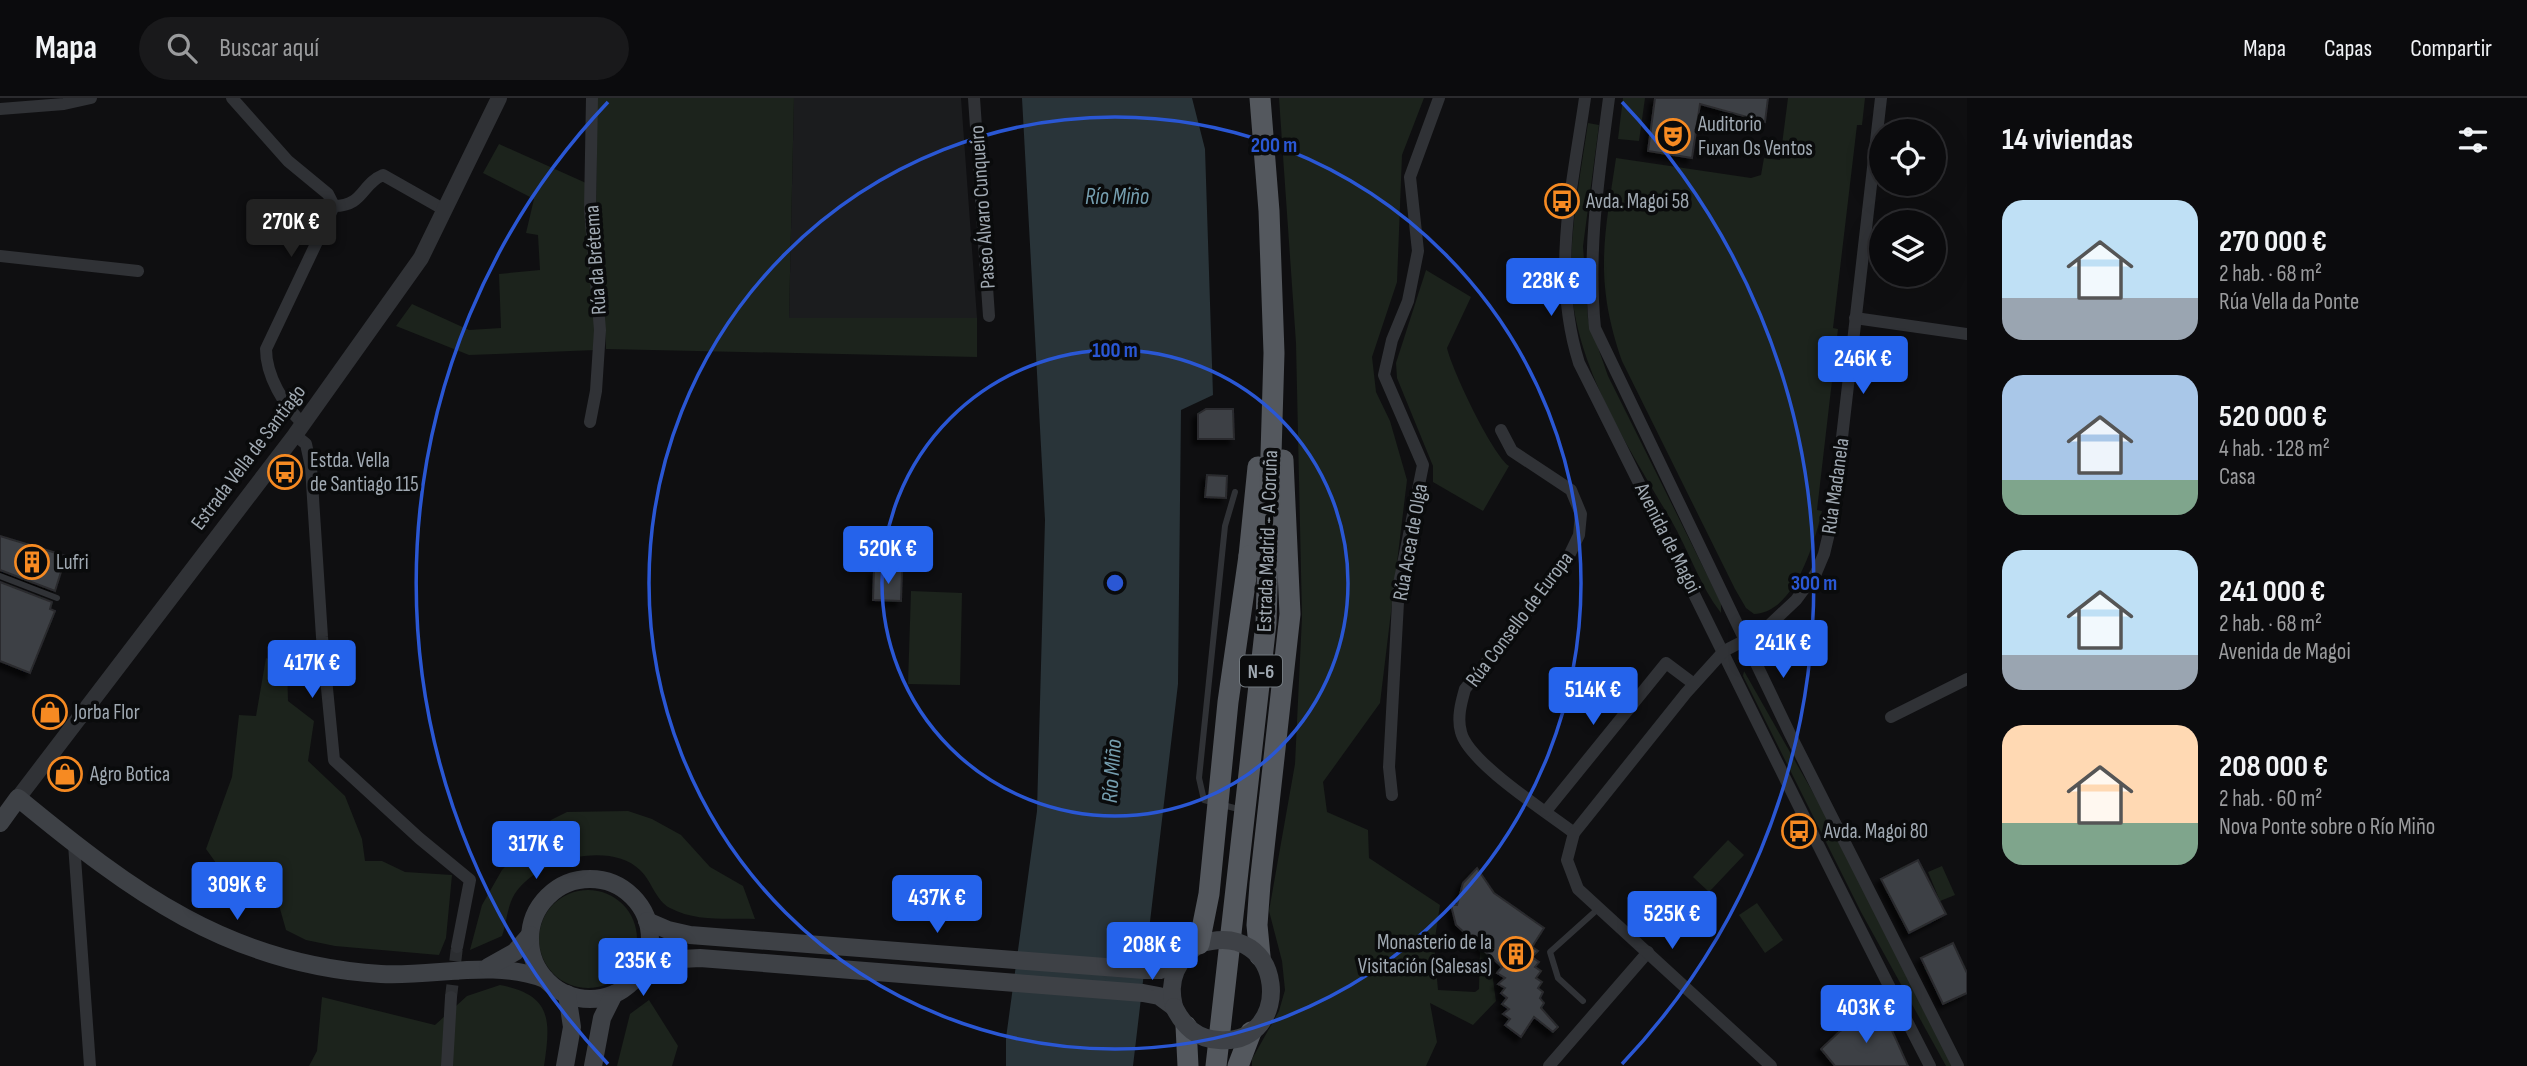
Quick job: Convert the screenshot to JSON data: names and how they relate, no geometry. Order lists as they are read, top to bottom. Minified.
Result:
{"streets":{"highway":["Estrada Madrid - A Coruña","N-6"],"main road":["Estrada Vella de Santiago"],"street":["Paseo Álvaro Cunqueiro","Rúa da Brétema","Rúa Madanela","Avenida de Magoi","Rúa Acea de Olga","Rúa Consello de Europa"]},"crossings":[["Rúa Madanela","Avenida de Magoi"]],"water":["Río Miño"],"places":{"theatre":["Auditorio Fuxan Os Ventos"],"bus stop":["Avda. Magoi 58","Estda. Vella de Santiago 115","Avda. Magoi 80"],"building":["Lufri","Monasterio de la Visitación (Salesas)"],"shop":["Jorba Flor","Agro Botica"]},"page":{"header":"Mapa","search":"Buscar aquí","nav":["Mapa","Capas","Compartir"],"heading":"14 viviendas","list":[{"name":"270 000 €","note":"2 hab. · 68 m² · Rúa Vella da Ponte"},{"name":"520 000 €","note":"4 hab. · 128 m² · Casa"},{"name":"241 000 €","note":"2 hab. · 68 m² · Avenida de Magoi"},{"name":"208 000 €","note":"2 hab. · 60 m² · Nova Ponte sobre o Río Miño"}],"price":["270K €","228K €","246K €","520K €","241K €","417K €","514K €","317K €","309K €","437K €","525K €","208K €","235K €","403K €"]},"rings":["200 m","100 m","300 m"]}
